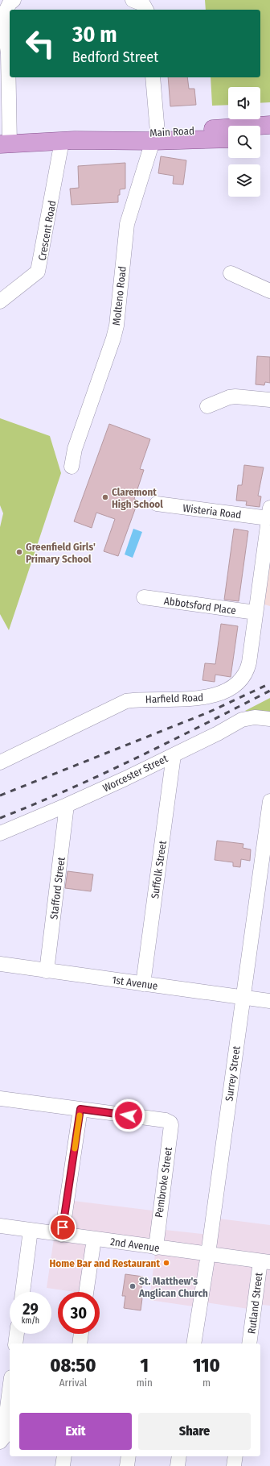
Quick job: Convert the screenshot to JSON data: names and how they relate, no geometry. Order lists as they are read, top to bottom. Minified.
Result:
{"streets":{"main road":["Main Road"],"street":["Crescent Road","Molteno Road","Wisteria Road","Abbotsford Place","Harfield Road","Worcester Street","Suffolk Street","Stafford Street","1st Avenue","Surrey Street","Pembroke Street","2nd Avenue","Rutland Street"]},"crossings":[["Main Road","Crescent Road"],["Main Road","Molteno Road"],["Wisteria Road","Harfield Road"],["Abbotsford Place","Harfield Road"],["Worcester Street","Suffolk Street"],["Worcester Street","Stafford Street"],["Suffolk Street","1st Avenue"],["Stafford Street","1st Avenue"],["1st Avenue","Surrey Street"],["Surrey Street","2nd Avenue"],["Pembroke Street","2nd Avenue"],["2nd Avenue","Rutland Street"]],"places":["Claremont High School","Greenfield Girls' Primary School","Home Bar and Restaurant","St. Matthew's Anglican Church"],"page":{"turn":["30 m","Bedford Street"],"speed":"29 km/h","limit":"30","eta":["08:50","Arrival","1","min","110","m"],"buttons":["Exit","Share"]}}
